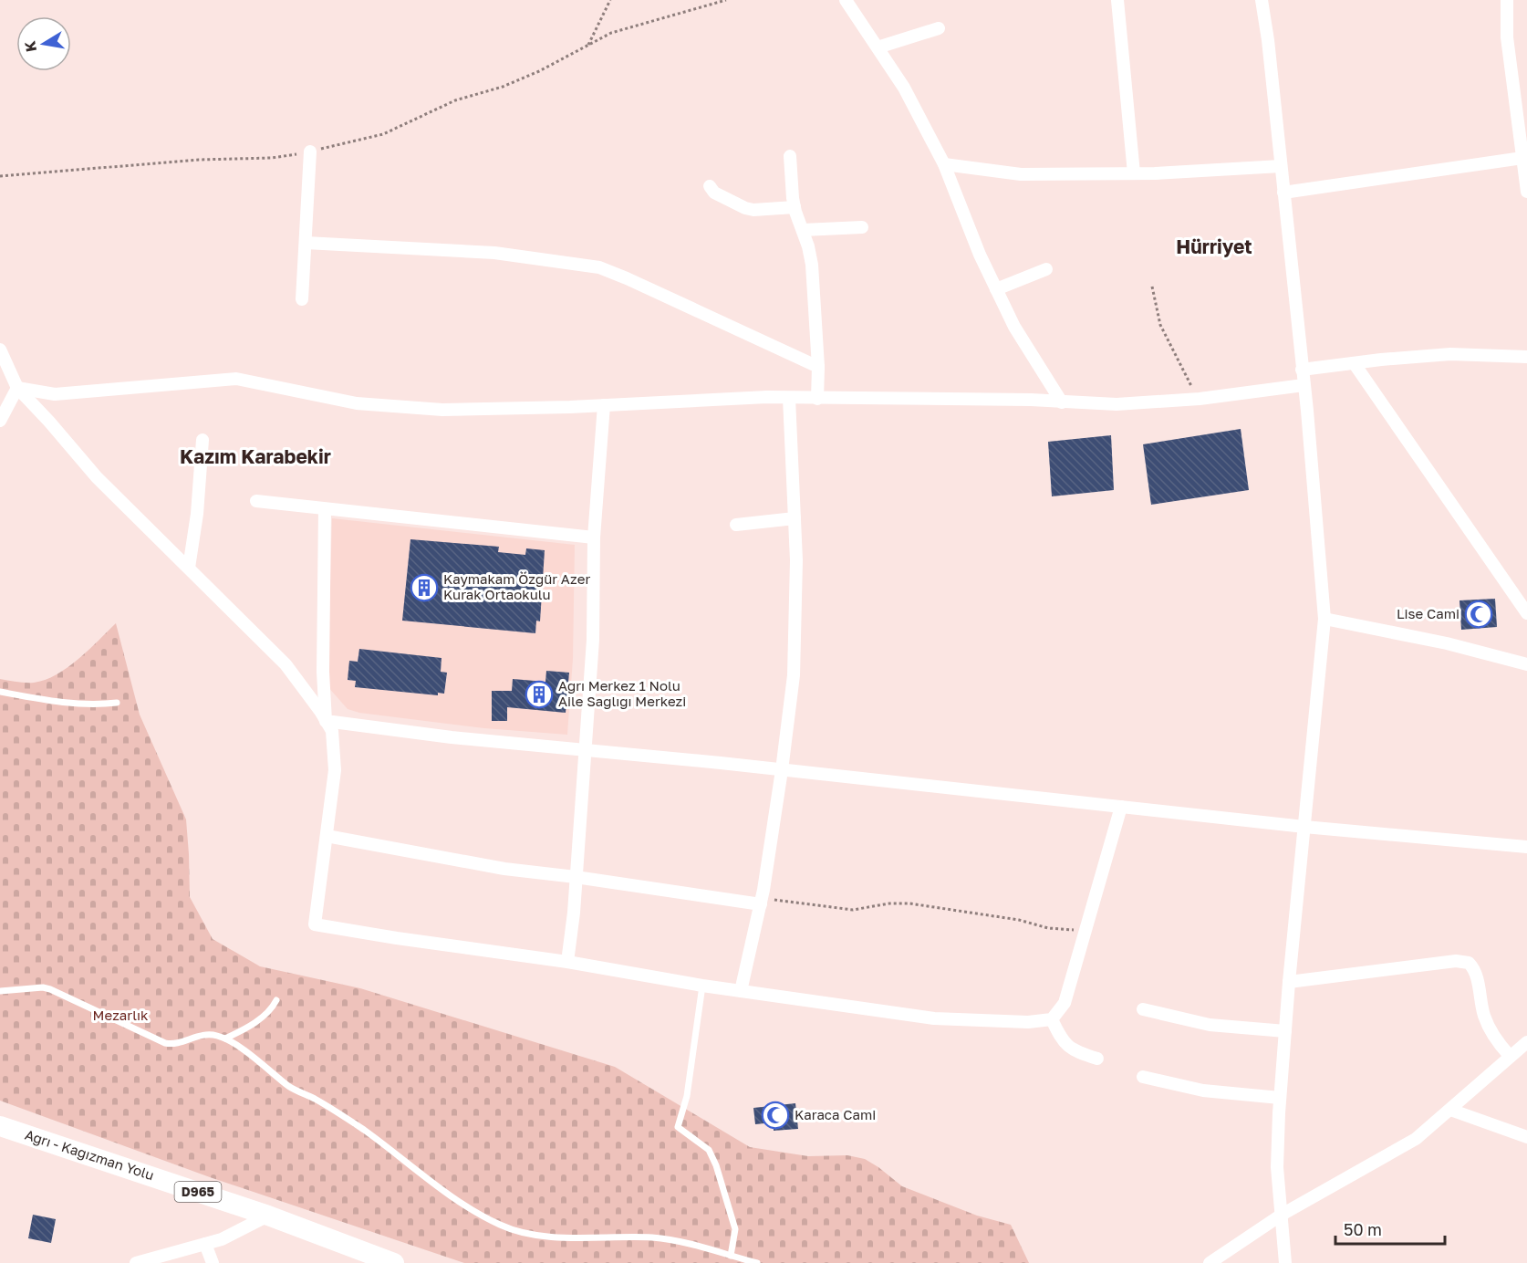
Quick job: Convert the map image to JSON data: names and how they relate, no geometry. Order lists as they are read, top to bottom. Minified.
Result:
{"streets":{"main road":["Ağrı - Kağızman Yolu","D965"]},"districts":["Hürriyet","Kazım Karabekir"],"parks":["Mezarlık"],"places":{"building":["Kaymakam Özgür Azer Kurak Ortaokulu","Ağrı Merkez 1 Nolu Aile Sağlığı Merkezi"],"mosque":["Lise Cami","Karaca Cami"]},"scale_bar":"50 m","north":"left"}
